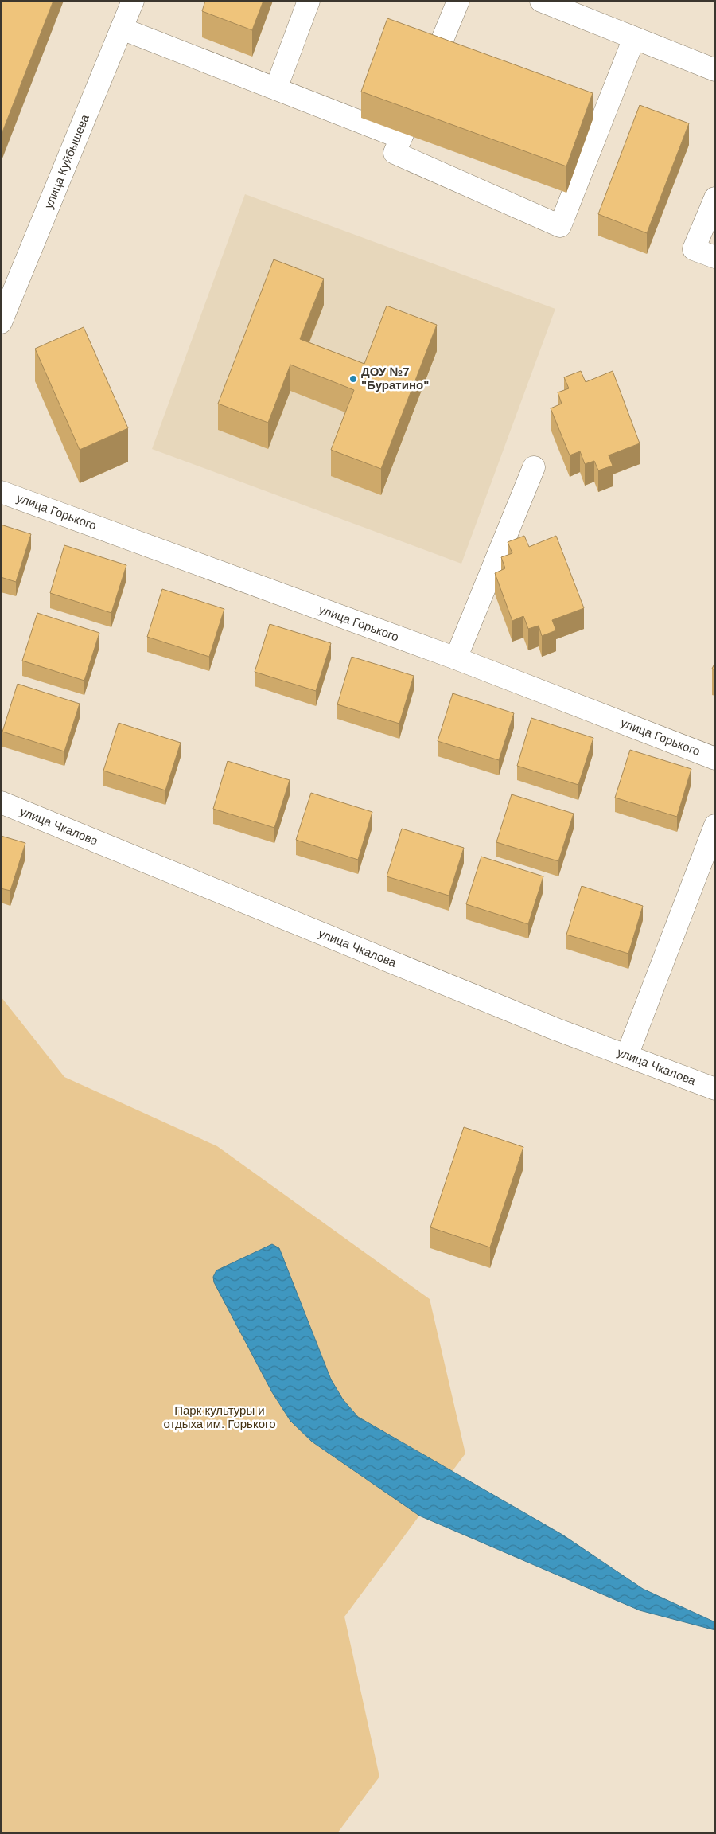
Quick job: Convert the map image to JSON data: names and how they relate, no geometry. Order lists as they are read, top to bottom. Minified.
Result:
{"streets":{"street":["улица Куйбышева","улица Горького","улица Чкалова"]},"parks":["Парк культуры и отдыха им. Горького"],"places":["ДОУ №7 \"Буратино\""]}
